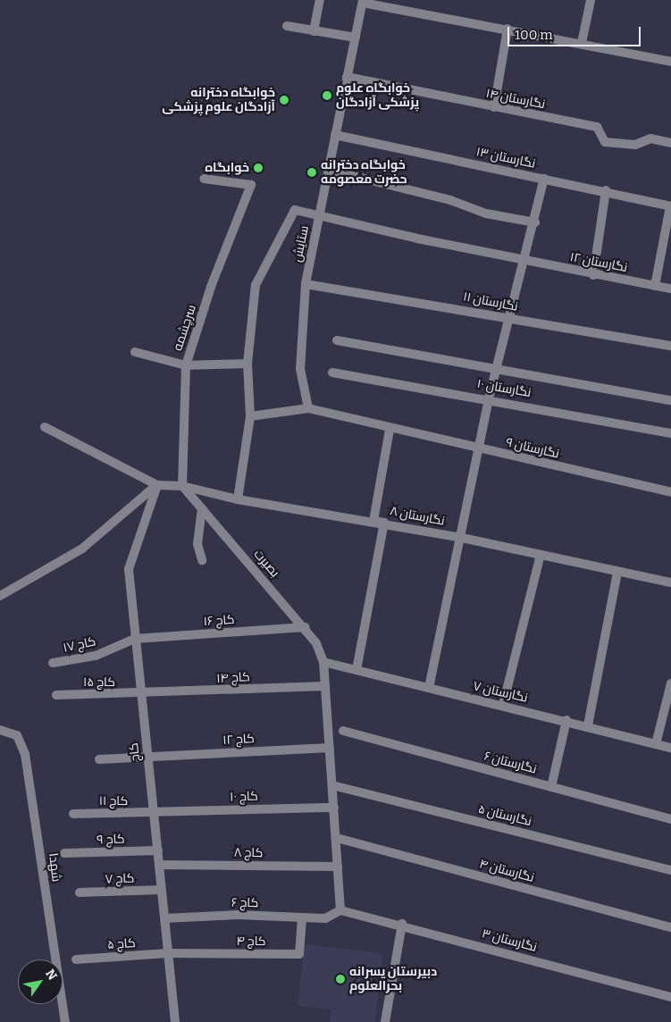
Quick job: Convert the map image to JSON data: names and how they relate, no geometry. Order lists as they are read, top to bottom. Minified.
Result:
{"streets":{"street":["نگارستان ۱۴","نگارستان ۱۳","ستایش","نگارستان ۱۲","نگارستان ۱۱","سرچشمه","نگارستان ۱۰","نگارستان ۹","نگارستان ۸","بصیرت","کاج ۱۶","کاج ۱۷","کاج ۱۴","کاج ۱۵","نگارستان ۷","کاج ۱۲","کاج","نگارستان ۶","کاج ۱۰","کاج ۱۱","نگارستان ۵","کاج ۹","کاج ۸","شهدا","نگارستان ۴","کاج ۷","کاج ۶","نگارستان ۳","کاج ۴","کاج ۵"]},"crossings":[["نگارستان ۱۴","ستایش"],["نگارستان ۱۳","ستایش"],["ستایش","نگارستان ۱۲"],["ستایش","نگارستان ۱۱"],["سرچشمه","نگارستان ۸"],["سرچشمه","بصیرت"],["نگارستان ۸","بصیرت"],["نگارستان ۸","کاج"],["بصیرت","کاج ۱۶"],["بصیرت","نگارستان ۷"],["کاج ۱۶","کاج ۱۷"],["کاج ۱۶","کاج"],["کاج ۱۷","کاج"],["کاج ۱۴","کاج ۱۵"],["کاج ۱۴","کاج"],["کاج ۱۵","کاج"],["کاج ۱۲","کاج"],["کاج","کاج ۱۰"],["کاج","کاج ۱۱"],["کاج","کاج ۹"],["کاج","کاج ۸"],["کاج","کاج ۷"],["کاج","کاج ۶"],["کاج","کاج ۴"],["کاج","کاج ۵"],["کاج ۱۰","کاج ۱۱"],["کاج ۶","نگارستان ۳"],["کاج ۶","کاج ۴"],["کاج ۴","کاج ۵"]],"places":["خوابگاه علوم پزشکی آزادگان","خوابگاه دخترانه آزادگان علوم پزشکی","خوابگاه","خوابگاه دخترانه حضرت معصومه","دبیرستان پسرانه بحرالعلوم"],"scale_bar":"100 m","north":"top right"}
